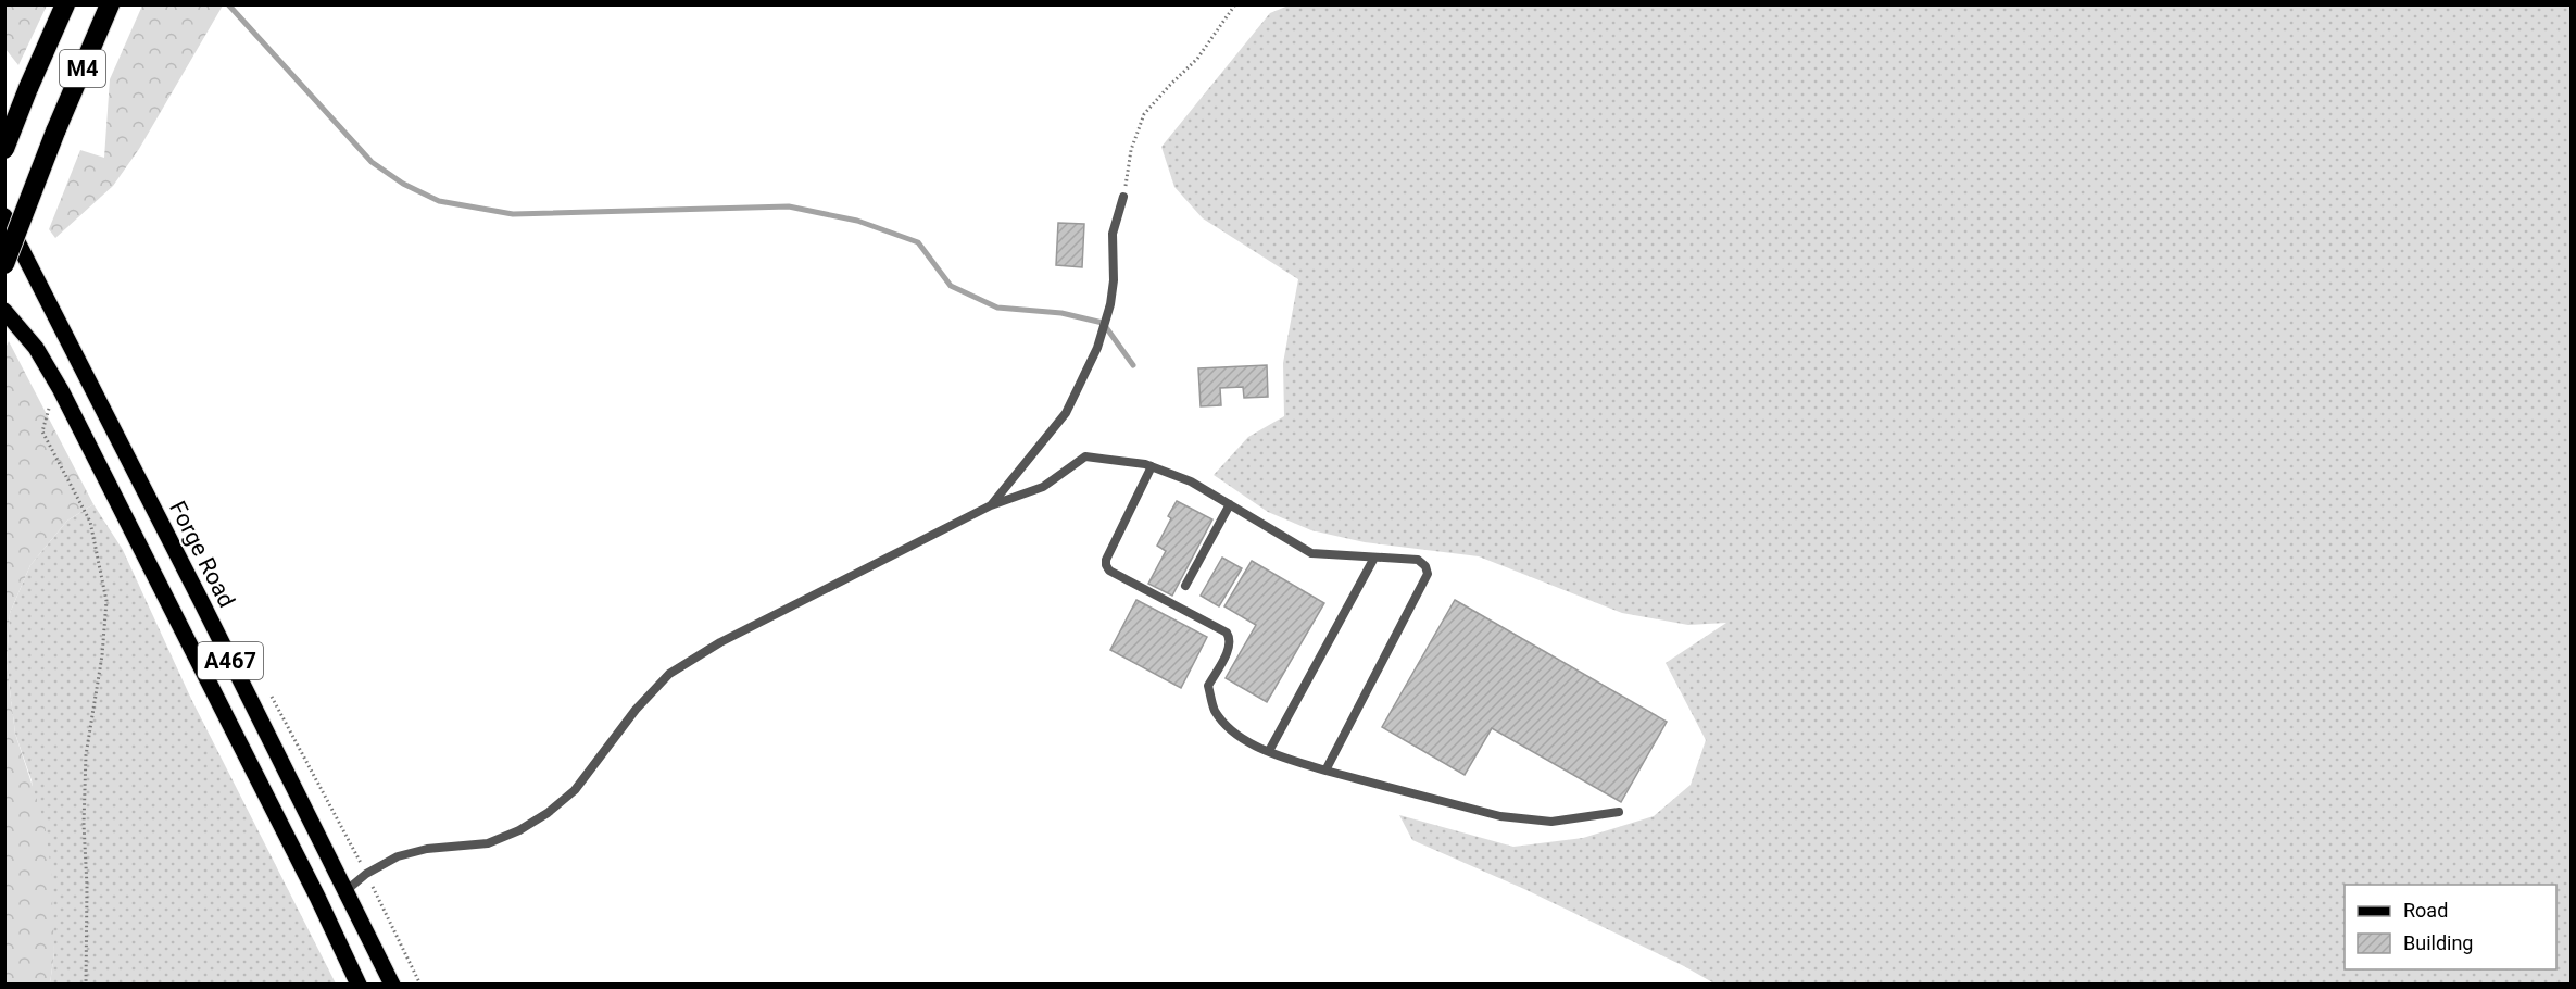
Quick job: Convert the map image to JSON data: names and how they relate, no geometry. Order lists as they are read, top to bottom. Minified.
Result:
{"streets":{"highway":["M4"],"main road":["Forge Road","A467"]},"legend":["Road","Building"]}
